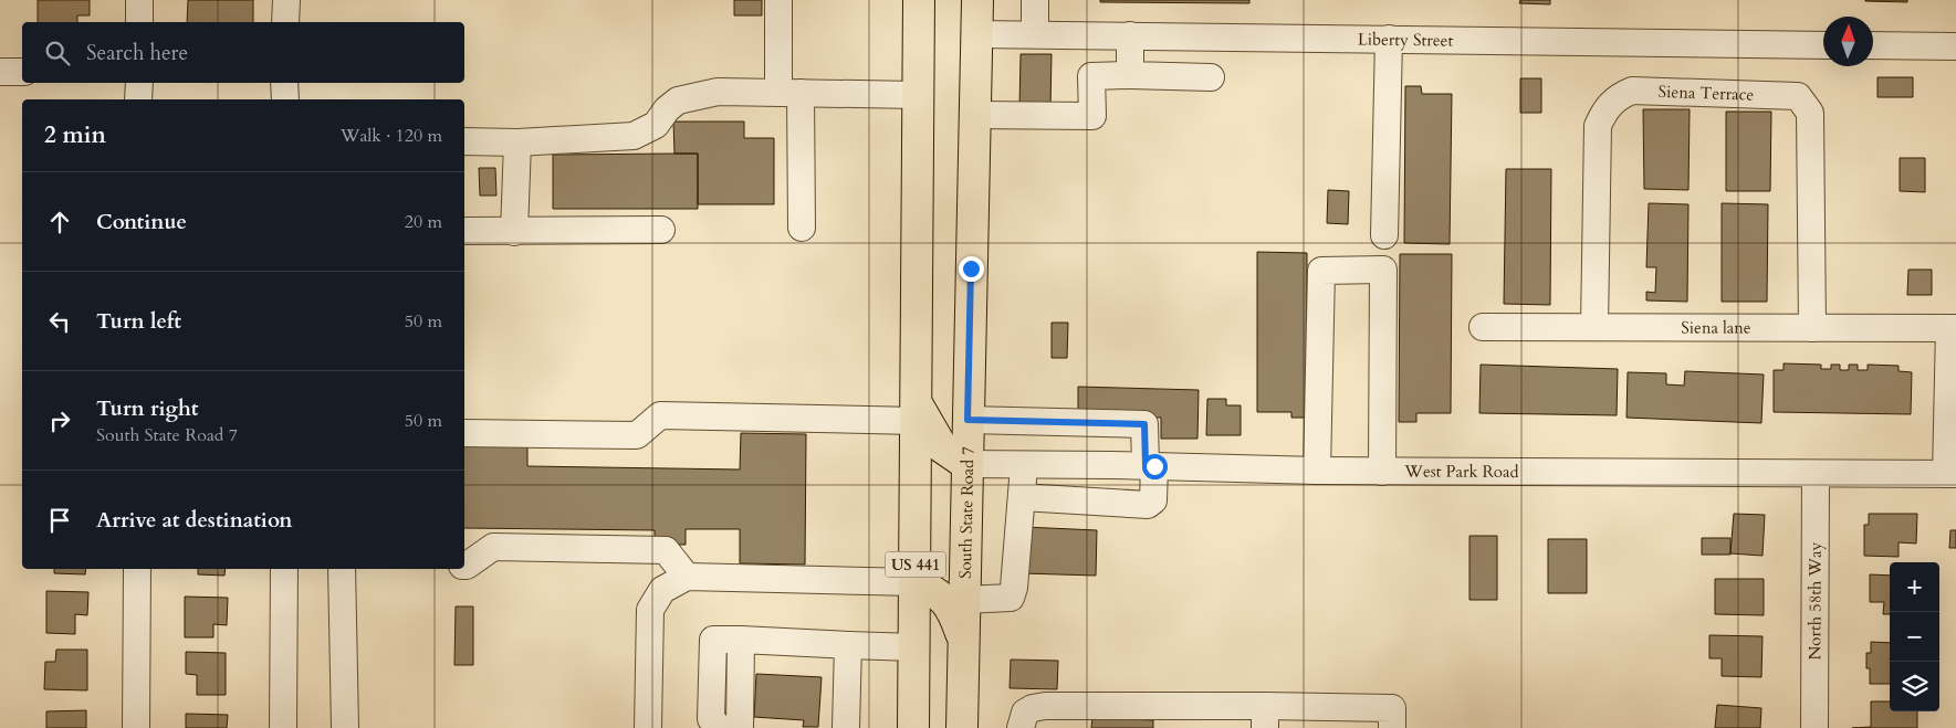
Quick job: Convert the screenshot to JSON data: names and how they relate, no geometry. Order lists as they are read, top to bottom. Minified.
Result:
{"streets":{"main road":["South State Road 7","US 441"],"street":["Liberty Street","Siena Terrace","Siena lane","West Park Road","North 58th Way"]},"crossings":[["Liberty Street","South State Road 7"],["Siena Terrace","Siena lane"],["Siena lane","West Park Road"],["West Park Road","South State Road 7"],["West Park Road","North 58th Way"]],"north":"top","page":{"search":"Search here","heading":["2 min","Walk · 120 m"],"list":[["Continue","20 m"],["Turn left","50 m"],["Turn right","South State Road 7","50 m"],"Arrive at destination"],"map_buttons":["+","−"]}}
